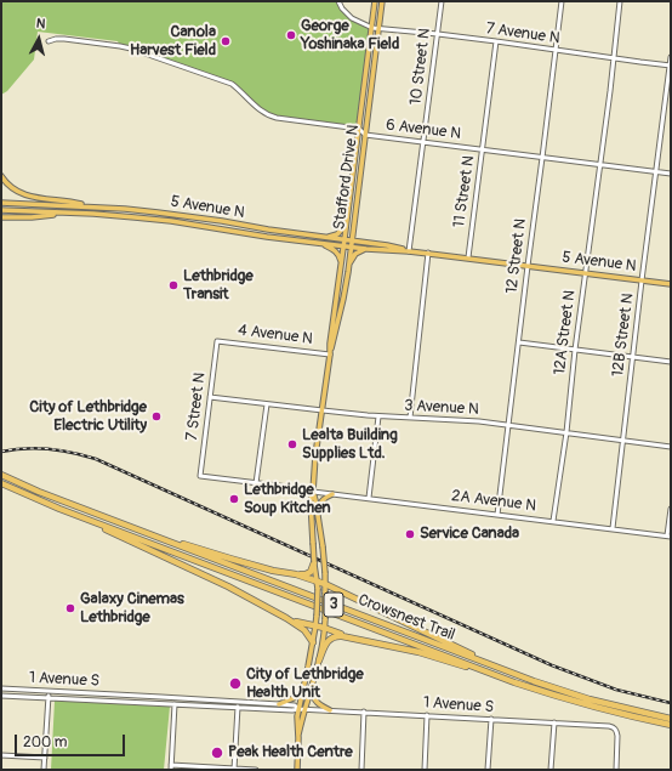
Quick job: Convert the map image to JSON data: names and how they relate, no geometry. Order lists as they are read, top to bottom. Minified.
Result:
{"streets":{"highway":["3","Crowsnest Trail"],"main road":["Stafford Drive N","5 Avenue N"],"street":["7 Avenue N","10 Street N","6 Avenue N","11 Street N","12 Street N","12A Street N","4 Avenue N","12B Street N","7 Street N","3 Avenue N","2A Avenue N","1 Avenue S"]},"crossings":[["7 Avenue N","10 Street N"],["7 Avenue N","Stafford Drive N"],["7 Avenue N","11 Street N"],["7 Avenue N","12 Street N"],["7 Avenue N","12A Street N"],["7 Avenue N","12B Street N"],["10 Street N","6 Avenue N"],["10 Street N","5 Avenue N"],["6 Avenue N","Stafford Drive N"],["6 Avenue N","11 Street N"],["6 Avenue N","12 Street N"],["6 Avenue N","12A Street N"],["6 Avenue N","12B Street N"],["Stafford Drive N","5 Avenue N"],["Stafford Drive N","4 Avenue N"],["Stafford Drive N","3 Avenue N"],["Stafford Drive N","2A Avenue N"],["Stafford Drive N","1 Avenue S"],["11 Street N","5 Avenue N"],["5 Avenue N","12 Street N"],["5 Avenue N","12A Street N"],["5 Avenue N","12B Street N"],["12 Street N","3 Avenue N"],["12 Street N","2A Avenue N"],["12A Street N","3 Avenue N"],["12A Street N","2A Avenue N"],["4 Avenue N","7 Street N"],["12B Street N","3 Avenue N"],["12B Street N","2A Avenue N"],["7 Street N","3 Avenue N"]],"places":["George Yoshinaka Field","Canola Harvest Field","Lethbridge Transit","City of Lethbridge Electric Utility","Lealta Building Supplies Ltd.","Lethbridge Soup Kitchen","Service Canada","Galaxy Cinemas Lethbridge","City of Lethbridge Health Unit","Peak Health Centre"],"scale_bar":"200 m","north":"top"}
